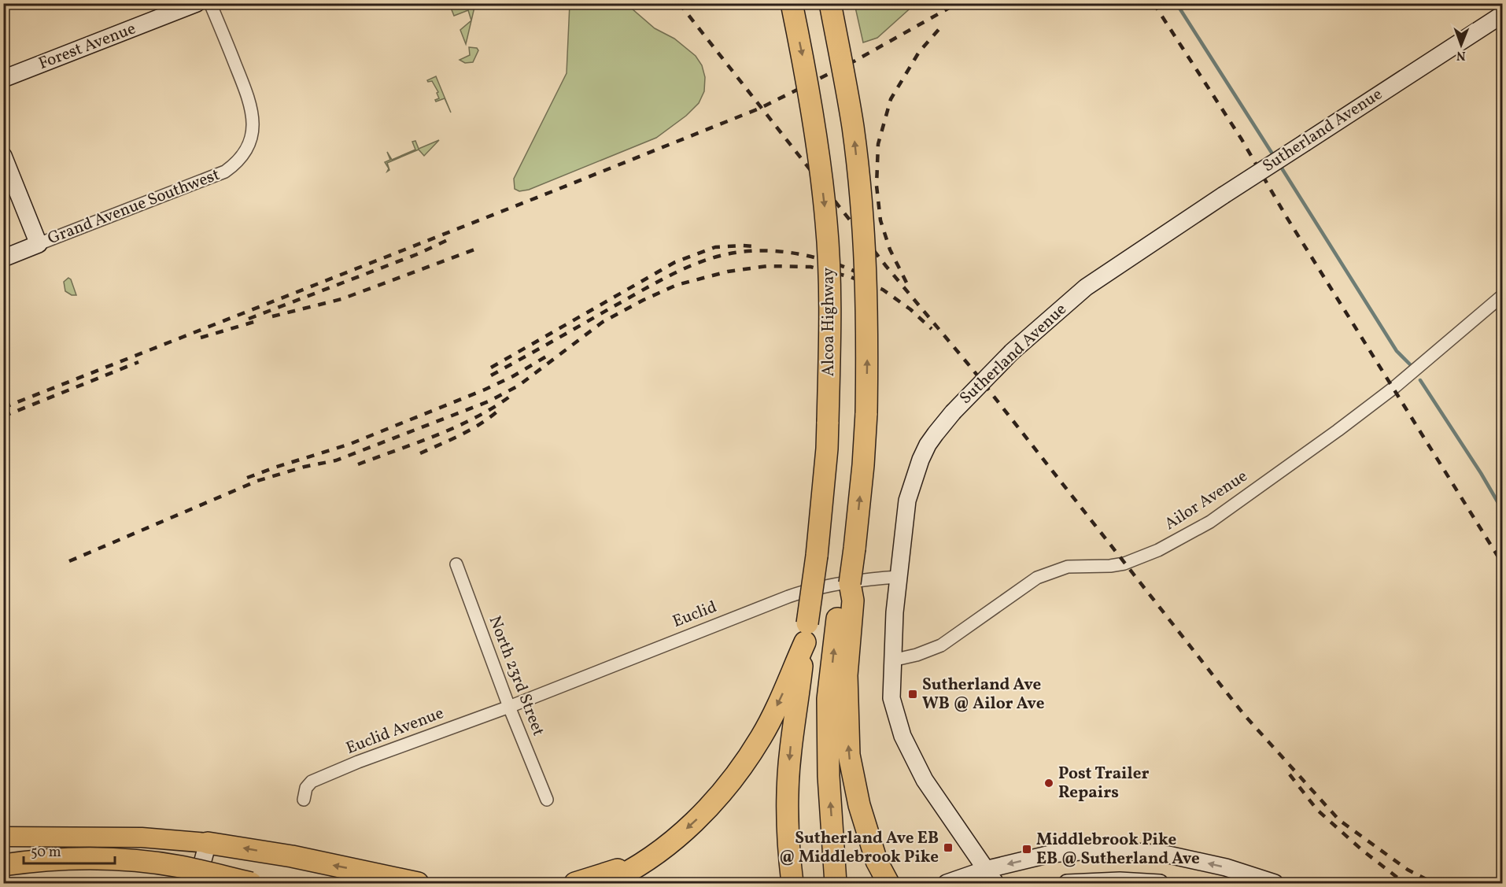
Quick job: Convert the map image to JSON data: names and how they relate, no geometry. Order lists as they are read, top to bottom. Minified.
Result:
{"streets":{"highway":["Alcoa Highway"],"street":["Forest Avenue","Sutherland Avenue","Grand Avenue Southwest","Ailor Avenue","Euclid","North 23rd Street","Euclid Avenue"]},"crossings":[["Sutherland Avenue","Ailor Avenue"],["Sutherland Avenue","Euclid"],["Euclid","North 23rd Street"],["Euclid","Euclid Avenue"],["North 23rd Street","Euclid Avenue"]],"places":{"transit":["Sutherland Ave WB @ Ailor Ave","Sutherland Ave EB @ Middlebrook Pike","Middlebrook Pike EB @ Sutherland Ave"],"other":["Post Trailer Repairs"]},"scale_bar":"50 m","north":"bottom"}
